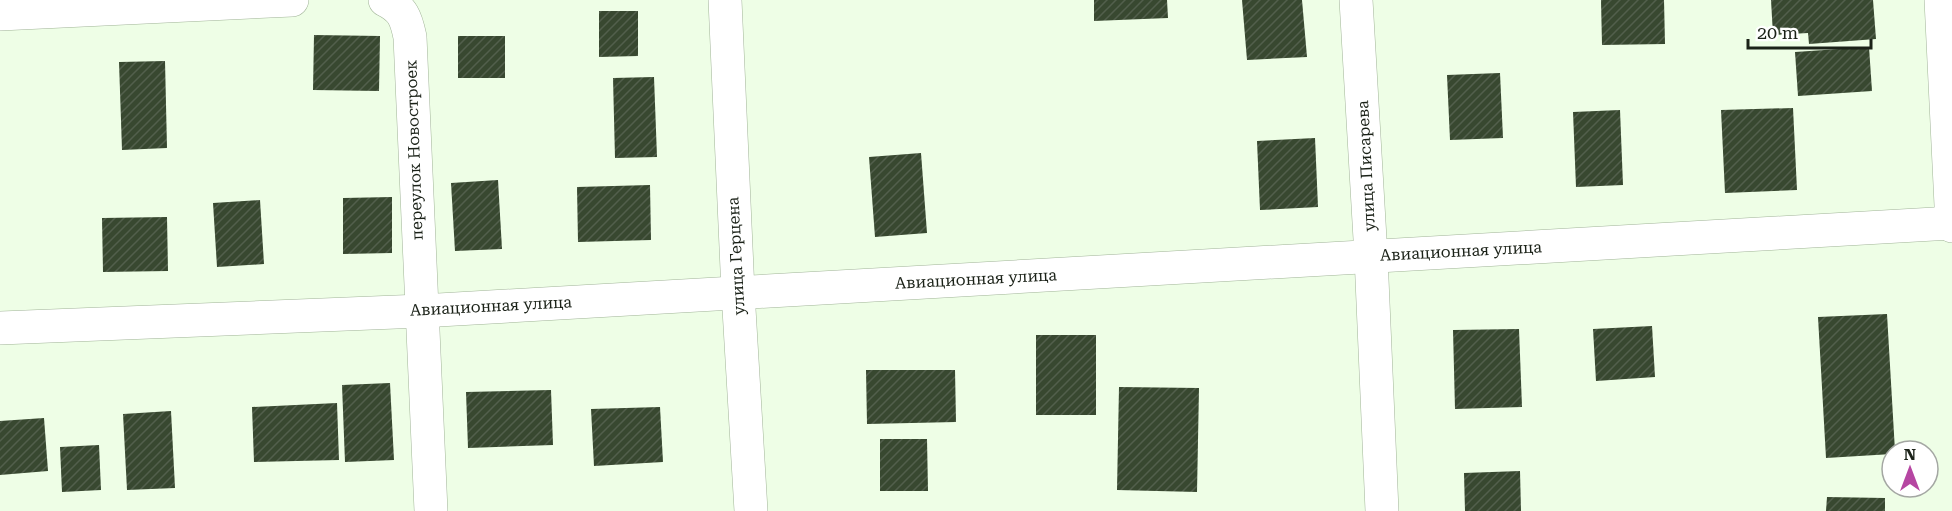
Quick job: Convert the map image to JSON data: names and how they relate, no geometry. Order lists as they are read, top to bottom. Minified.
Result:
{"streets":{"street":["переулок Новостроек","улица Писарева","Авиационная улица","улица Герцена"]},"crossings":[["переулок Новостроек","Авиационная улица"],["улица Писарева","Авиационная улица"],["Авиационная улица","улица Герцена"]],"scale_bar":"20 m","north":"top"}
